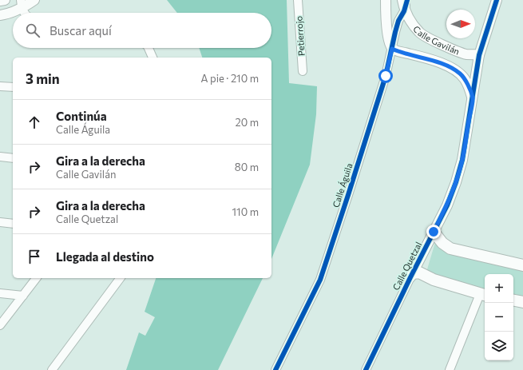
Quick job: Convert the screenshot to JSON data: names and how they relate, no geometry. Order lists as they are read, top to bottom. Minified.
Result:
{"streets":{"street":["Petierrojo","Calle Gavilán","Calle Águila","Calle Quetzal"]},"crossings":[["Calle Gavilán","Calle Águila"],["Calle Gavilán","Calle Quetzal"]],"north":"right","page":{"search":"Buscar aquí","heading":["3 min","A pie · 210 m"],"list":[["Continúa","Calle Águila","20 m"],["Gira a la derecha","Calle Gavilán","80 m"],["Gira a la derecha","Calle Quetzal","110 m"],"Llegada al destino"],"map_buttons":["+","−"]}}
